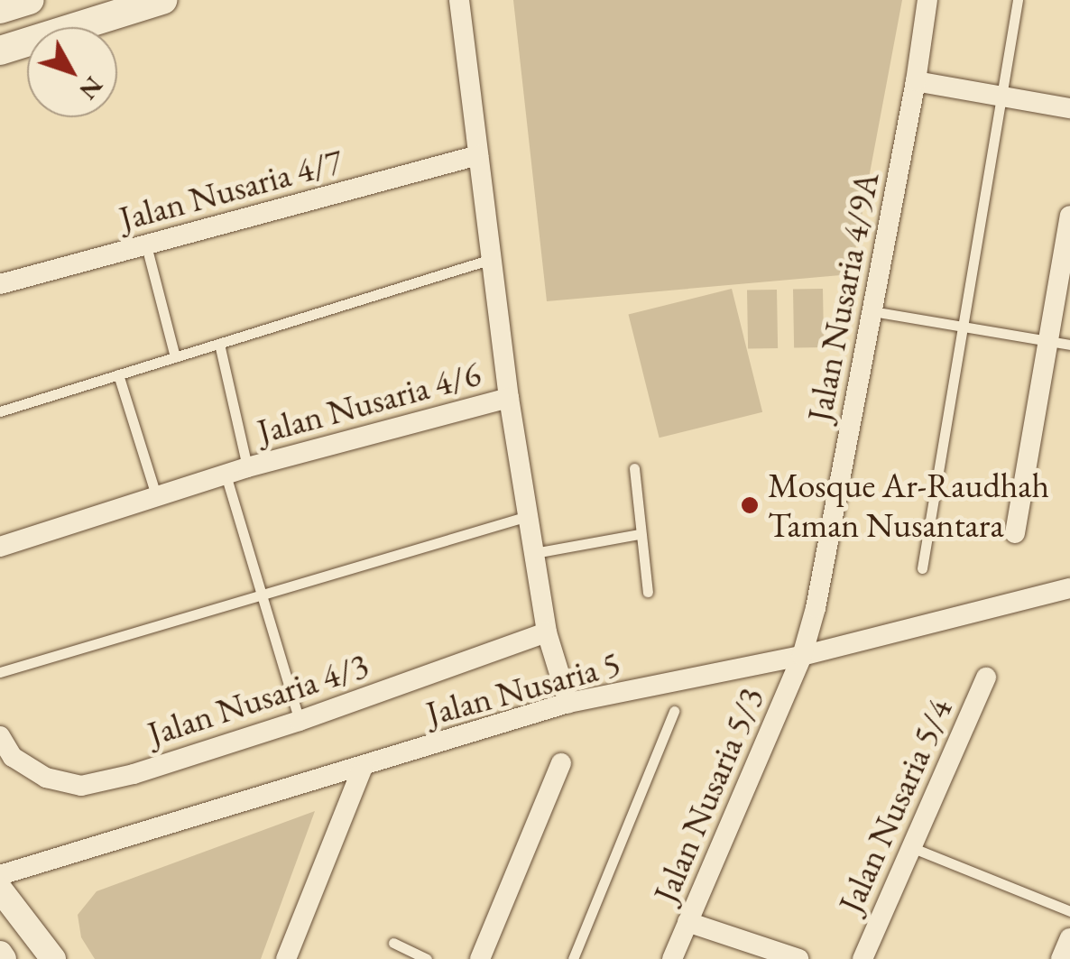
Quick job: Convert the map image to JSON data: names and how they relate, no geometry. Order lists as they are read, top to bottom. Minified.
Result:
{"streets":{"street":["Jalan Nusaria 4/7","Jalan Nusaria 4/9A","Jalan Nusaria 4/6","Jalan Nusaria 5","Jalan Nusaria 4/3","Jalan Nusaria 5/3","Jalan Nusaria 5/4"]},"crossings":[["Jalan Nusaria 4/9A","Jalan Nusaria 5"],["Jalan Nusaria 4/9A","Jalan Nusaria 5/3"],["Jalan Nusaria 4/6","Jalan Nusaria 5"],["Jalan Nusaria 4/6","Jalan Nusaria 4/3"],["Jalan Nusaria 5","Jalan Nusaria 5/3"]],"places":["Mosque Ar-Raudhah Taman Nusantara"],"north":"bottom right"}
